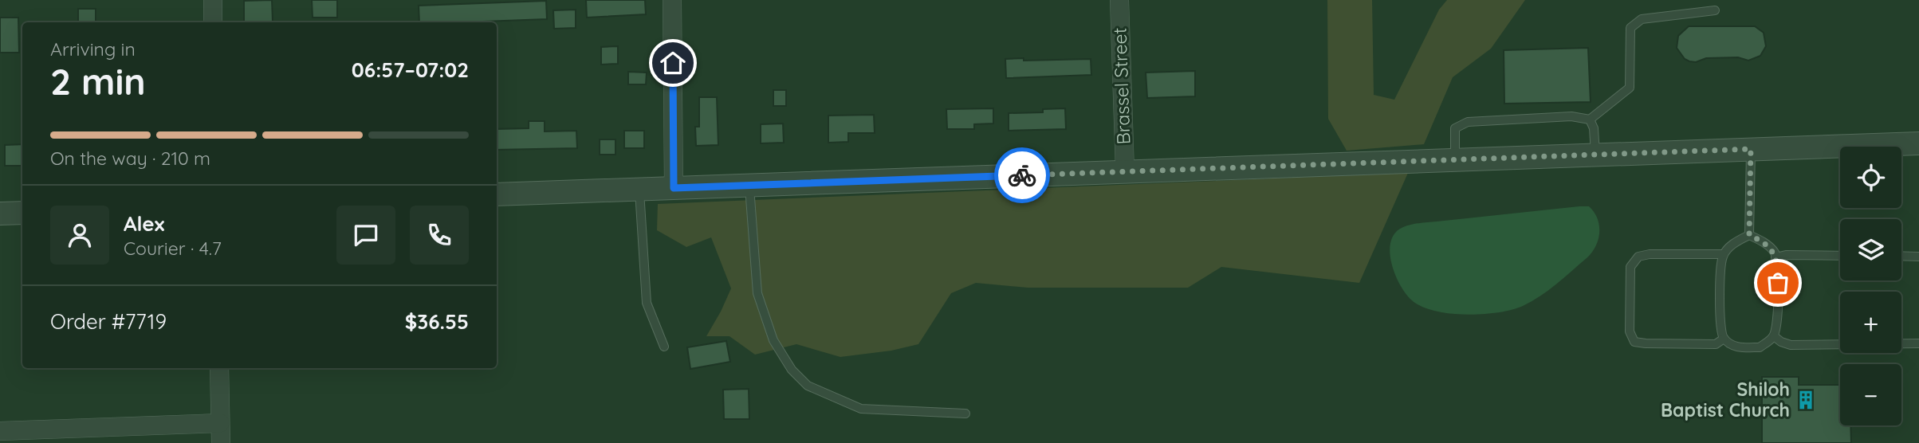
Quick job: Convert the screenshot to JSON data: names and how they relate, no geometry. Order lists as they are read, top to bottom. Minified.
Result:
{"streets":{"street":["Brassel Street"]},"places":{"building":["Shiloh Baptist Church"]},"page":{"heading":["2 min","Arriving in","06:57–07:02"],"panel":["Alex","Courier · 4.7","Order #7719","$36.55"],"bar":"On the way · 210 m","map_buttons":["+","−"]}}
